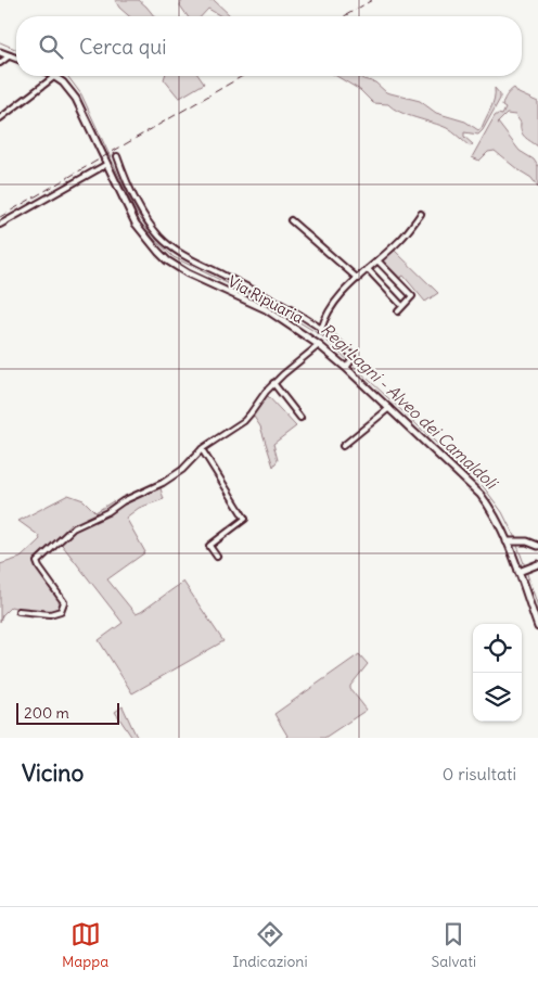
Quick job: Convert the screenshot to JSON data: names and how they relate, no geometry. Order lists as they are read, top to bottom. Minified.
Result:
{"streets":{"street":["Via Ripuaria"]},"water":["Regi Lagni - Alveo dei Camaldoli"],"scale_bar":"200 m","page":{"search":"Cerca qui","scale":"200 m","heading":["Vicino","0 risultati"],"nav":["Mappa","Indicazioni","Salvati"]}}
